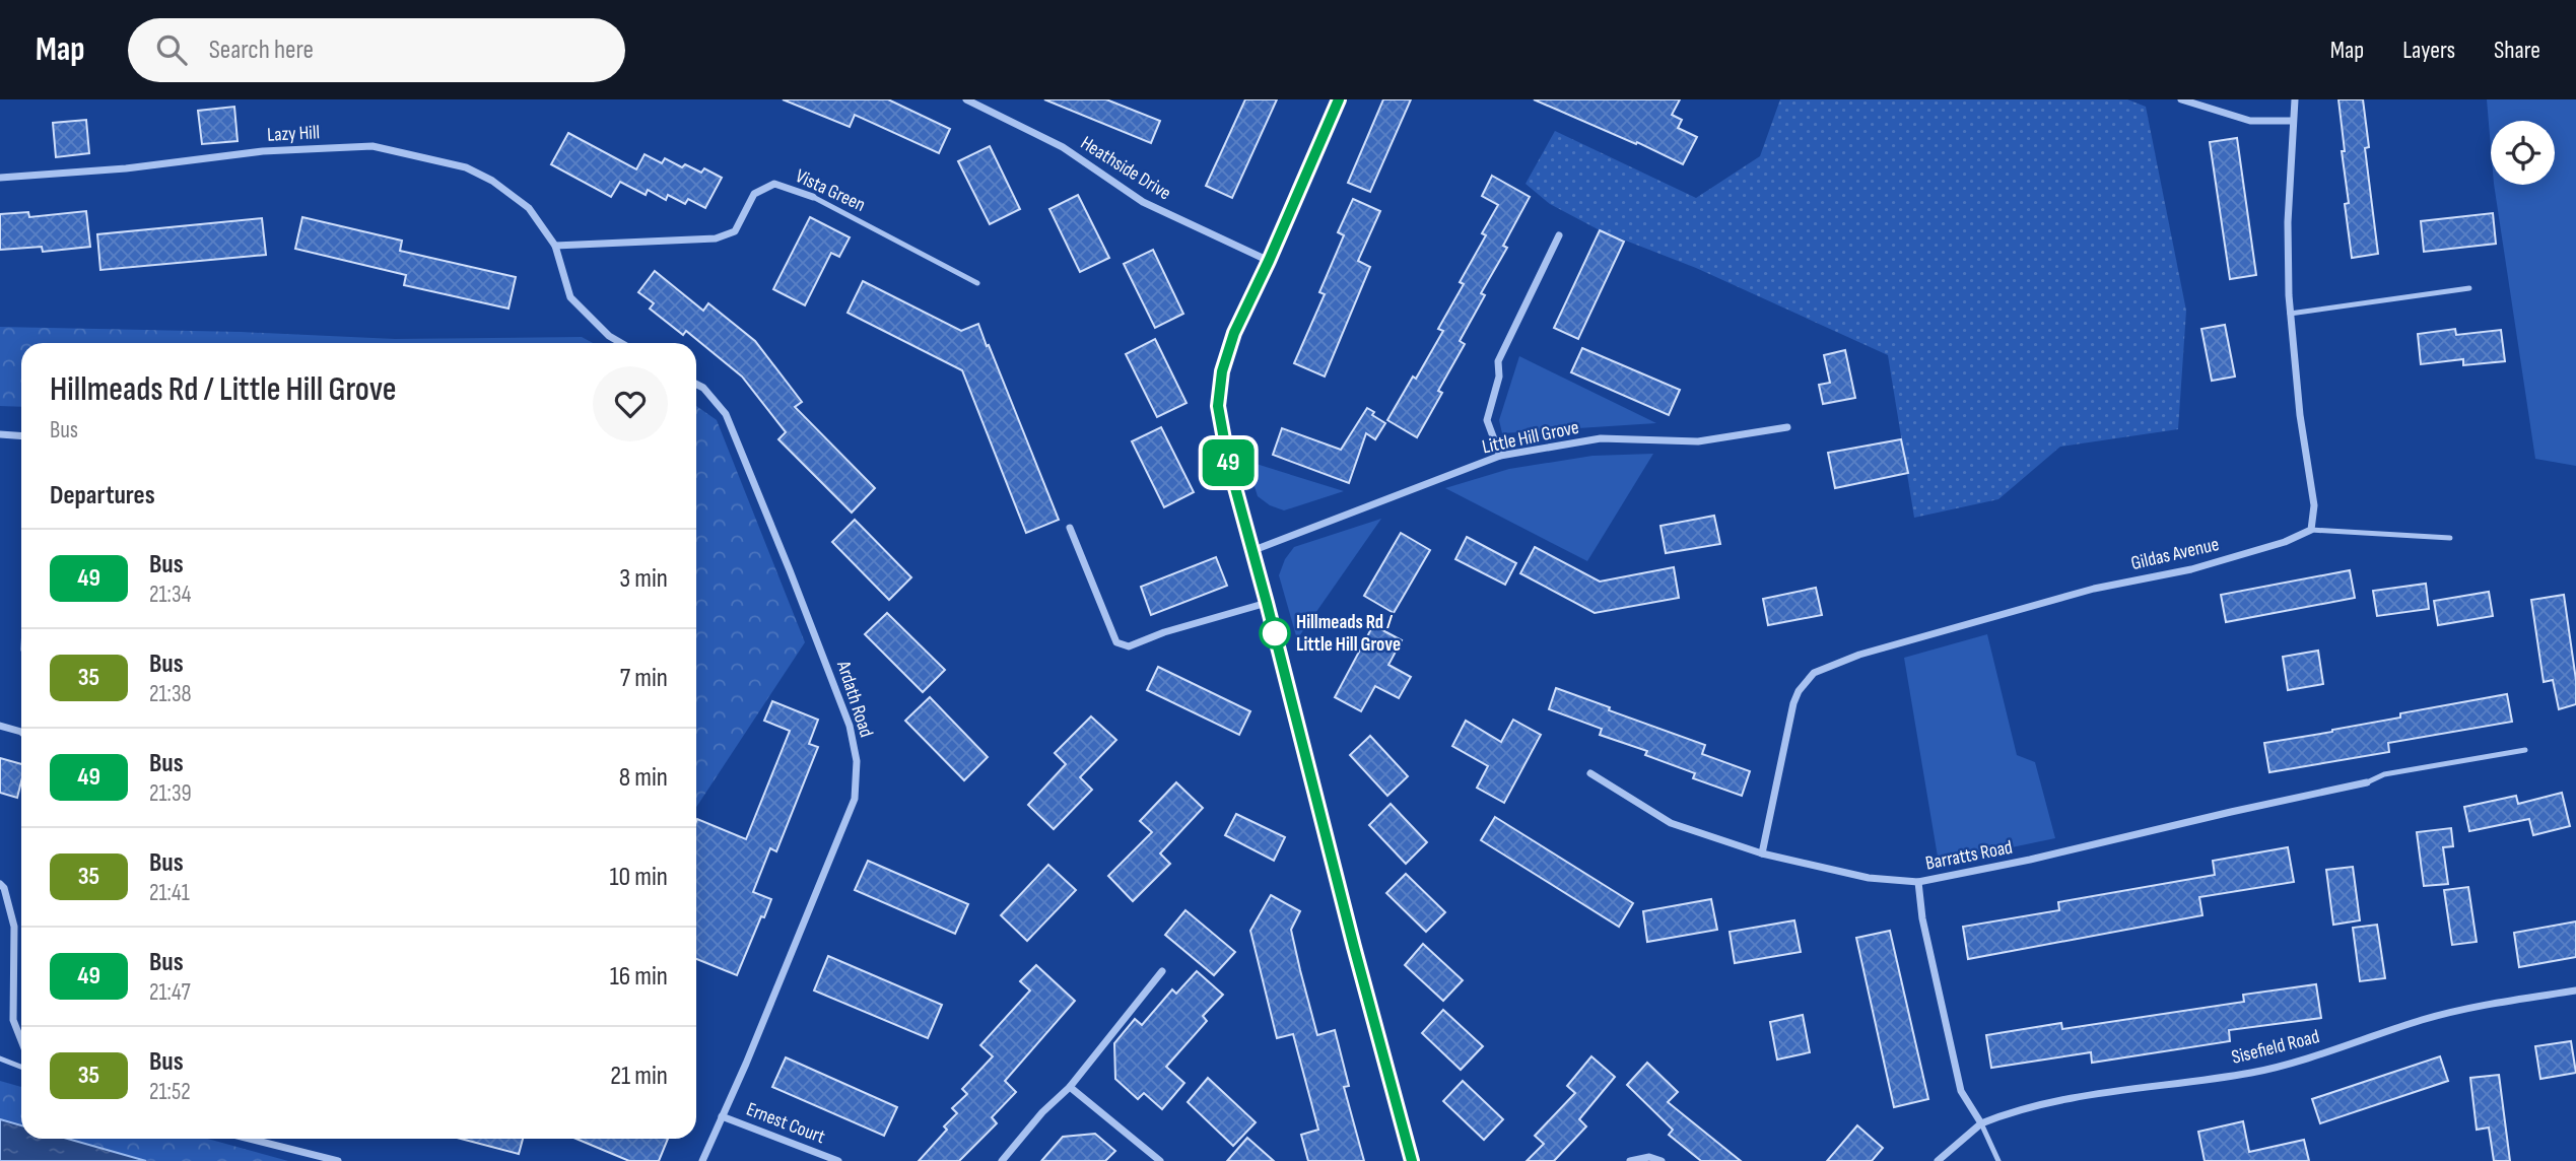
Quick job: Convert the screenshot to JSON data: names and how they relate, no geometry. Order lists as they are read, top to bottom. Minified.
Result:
{"streets":{"street":["Lazy Hill","Heathside Drive","Vista Green","Little Hill Grove","Gildas Avenue","Ardath Road","Barratts Road","Sisefield Road","Ernest Court"]},"crossings":[["Lazy Hill","Vista Green"],["Gildas Avenue","Barratts Road"],["Ardath Road","Ernest Court"]],"places":["Hillmeads Rd / Little Hill Grove"],"lines":["bus line 49"],"page":{"header":"Map","search":"Search here","nav":["Map","Layers","Share"],"on_map":"49","heading":[["Hillmeads Rd / Little Hill Grove","Bus"],"Departures"],"list":[{"mark":"49","name":"Bus","note":"21:34","value":"3 min"},{"mark":"35","name":"Bus","note":"21:38","value":"7 min"},{"mark":"49","name":"Bus","note":"21:39","value":"8 min"},{"mark":"35","name":"Bus","note":"21:41","value":"10 min"},{"mark":"49","name":"Bus","note":"21:47","value":"16 min"},{"mark":"35","name":"Bus","note":"21:52","value":"21 min"}]}}
